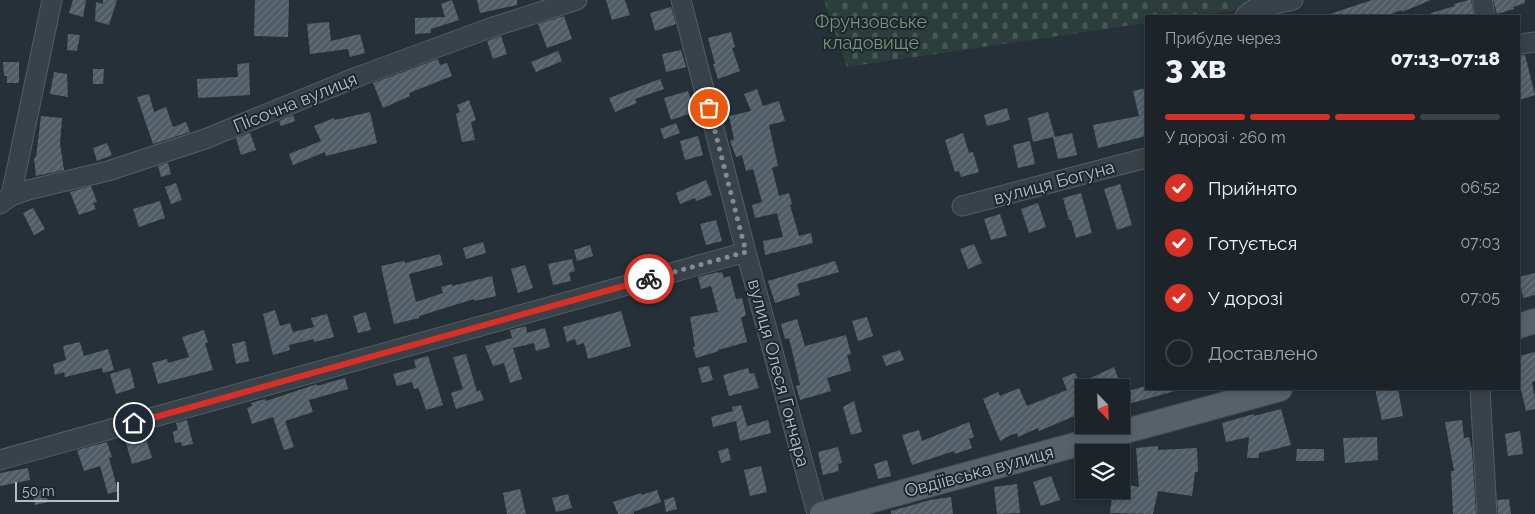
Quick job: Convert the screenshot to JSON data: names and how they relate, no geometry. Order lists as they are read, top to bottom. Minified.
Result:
{"streets":{"main road":["Овдіївська вулиця"],"street":["Пісочна вулиця","вулиця Богуна","вулиця Олеся Гончара"]},"parks":["Фрунзовське кладовище"],"scale_bar":"50 m","north":"bottom right","page":{"heading":["3 хв","Прибуде через","07:13–07:18"],"bar":"У дорозі · 260 m","list":[["Прийнято","06:52"],["Готується","07:03"],["У дорозі","07:05"],"Доставлено"],"scale":"50 m"}}
